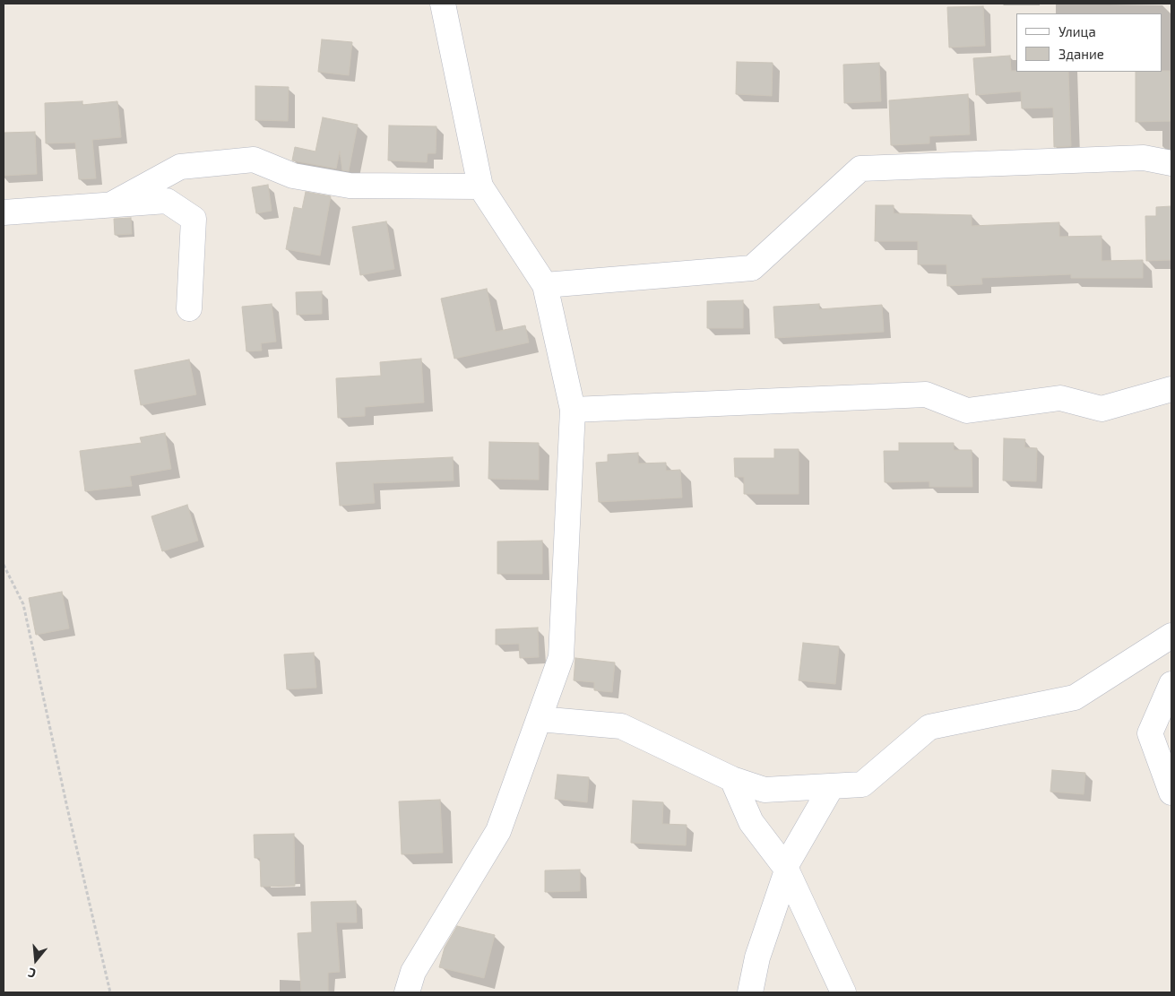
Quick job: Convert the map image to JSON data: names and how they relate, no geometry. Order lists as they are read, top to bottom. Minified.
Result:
{"legend":["Улица","Здание"],"north":"bottom"}
